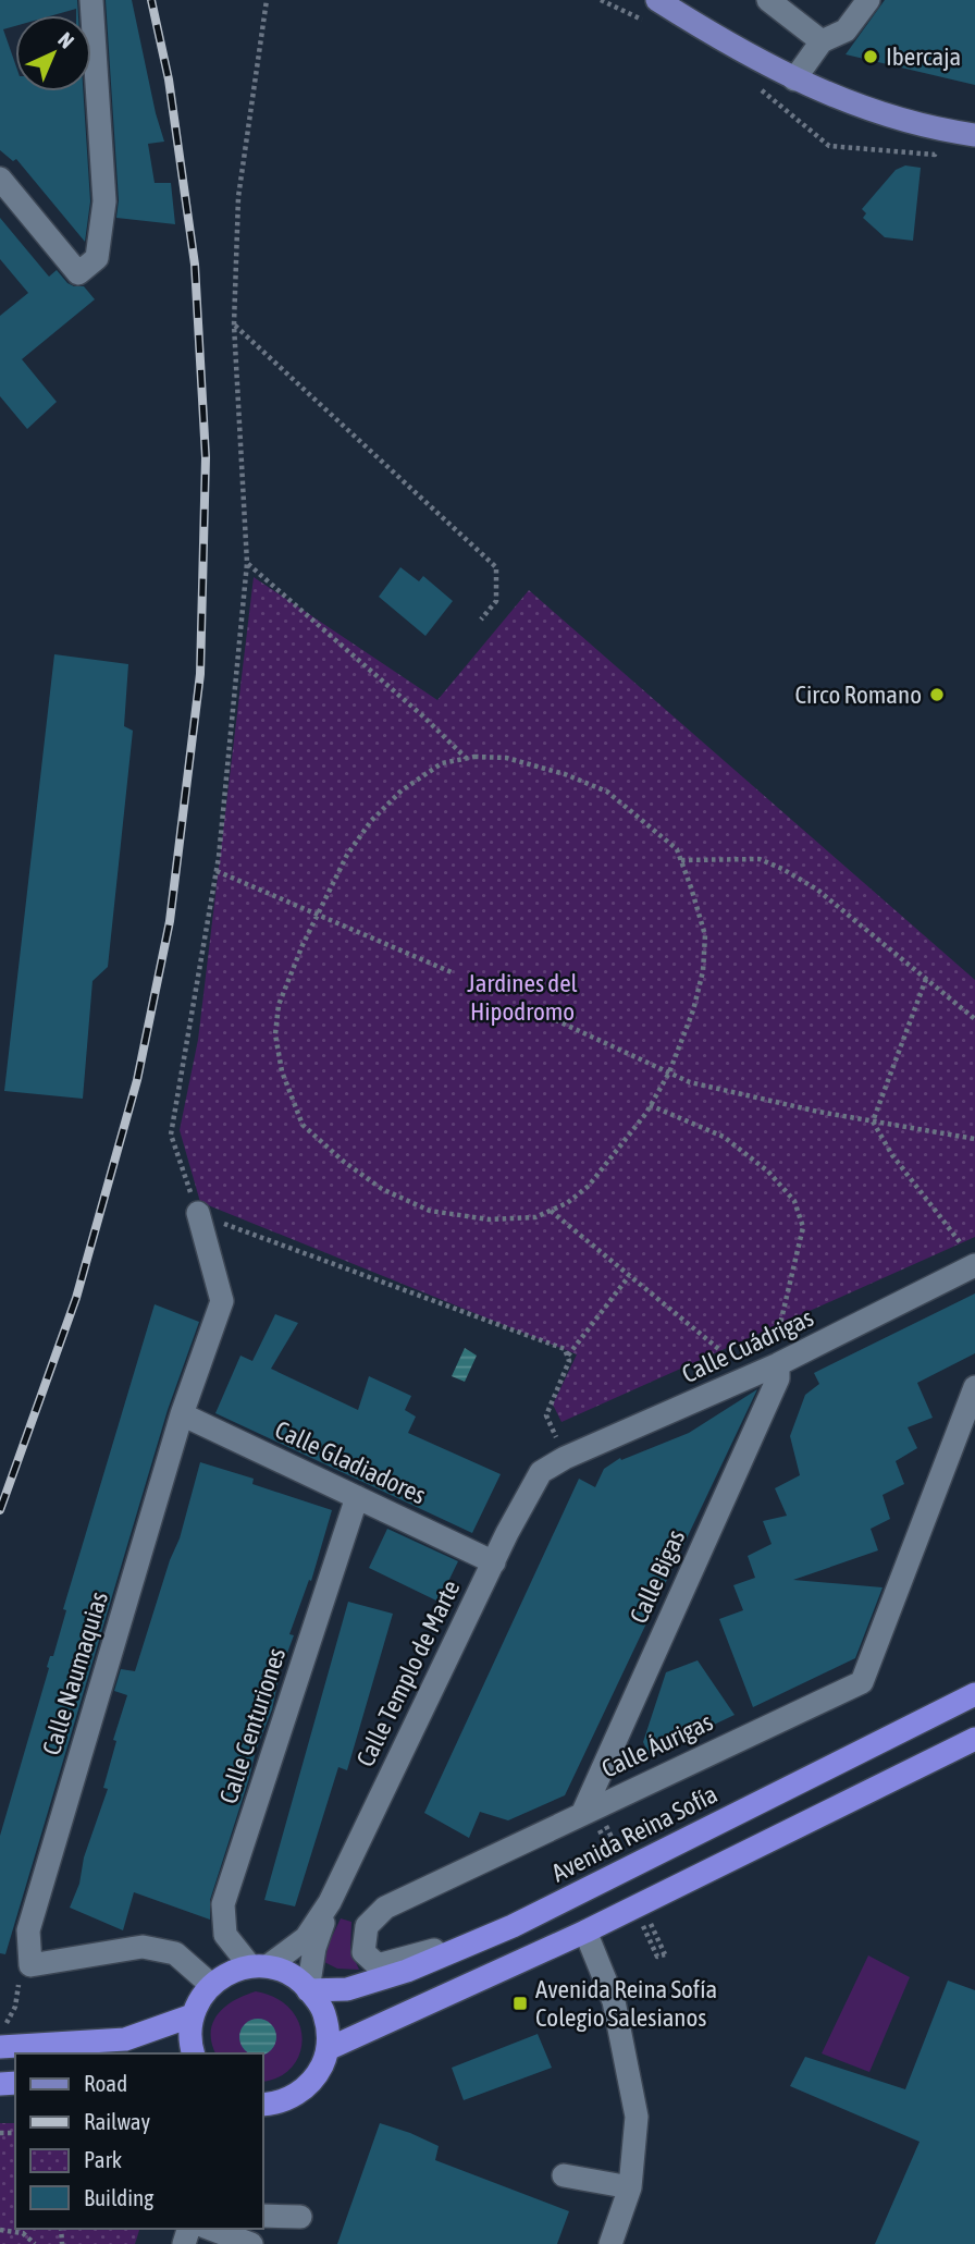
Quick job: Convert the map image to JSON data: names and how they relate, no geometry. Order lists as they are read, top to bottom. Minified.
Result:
{"streets":{"highway":["Avenida Reina Sofía"],"street":["Calle Cuádrigas","Calle Gladiadores","Calle Bigas","Calle Naumaquias","Calle Templo de Marte","Calle Centuriones","Calle Áurigas"]},"crossings":[["Calle Cuádrigas","Calle Bigas"],["Calle Cuádrigas","Calle Templo de Marte"],["Calle Gladiadores","Calle Naumaquias"],["Calle Gladiadores","Calle Templo de Marte"],["Calle Gladiadores","Calle Centuriones"],["Calle Bigas","Calle Áurigas"],["Calle Templo de Marte","Calle Centuriones"],["Calle Templo de Marte","Avenida Reina Sofía"],["Calle Áurigas","Avenida Reina Sofía"]],"parks":["Jardines del Hipodromo"],"places":{"other":["Ibercaja","Circo Romano"],"transit":["Avenida Reina Sofía Colegio Salesianos"]},"legend":["Road","Railway","Park","Building"],"north":"top right"}
